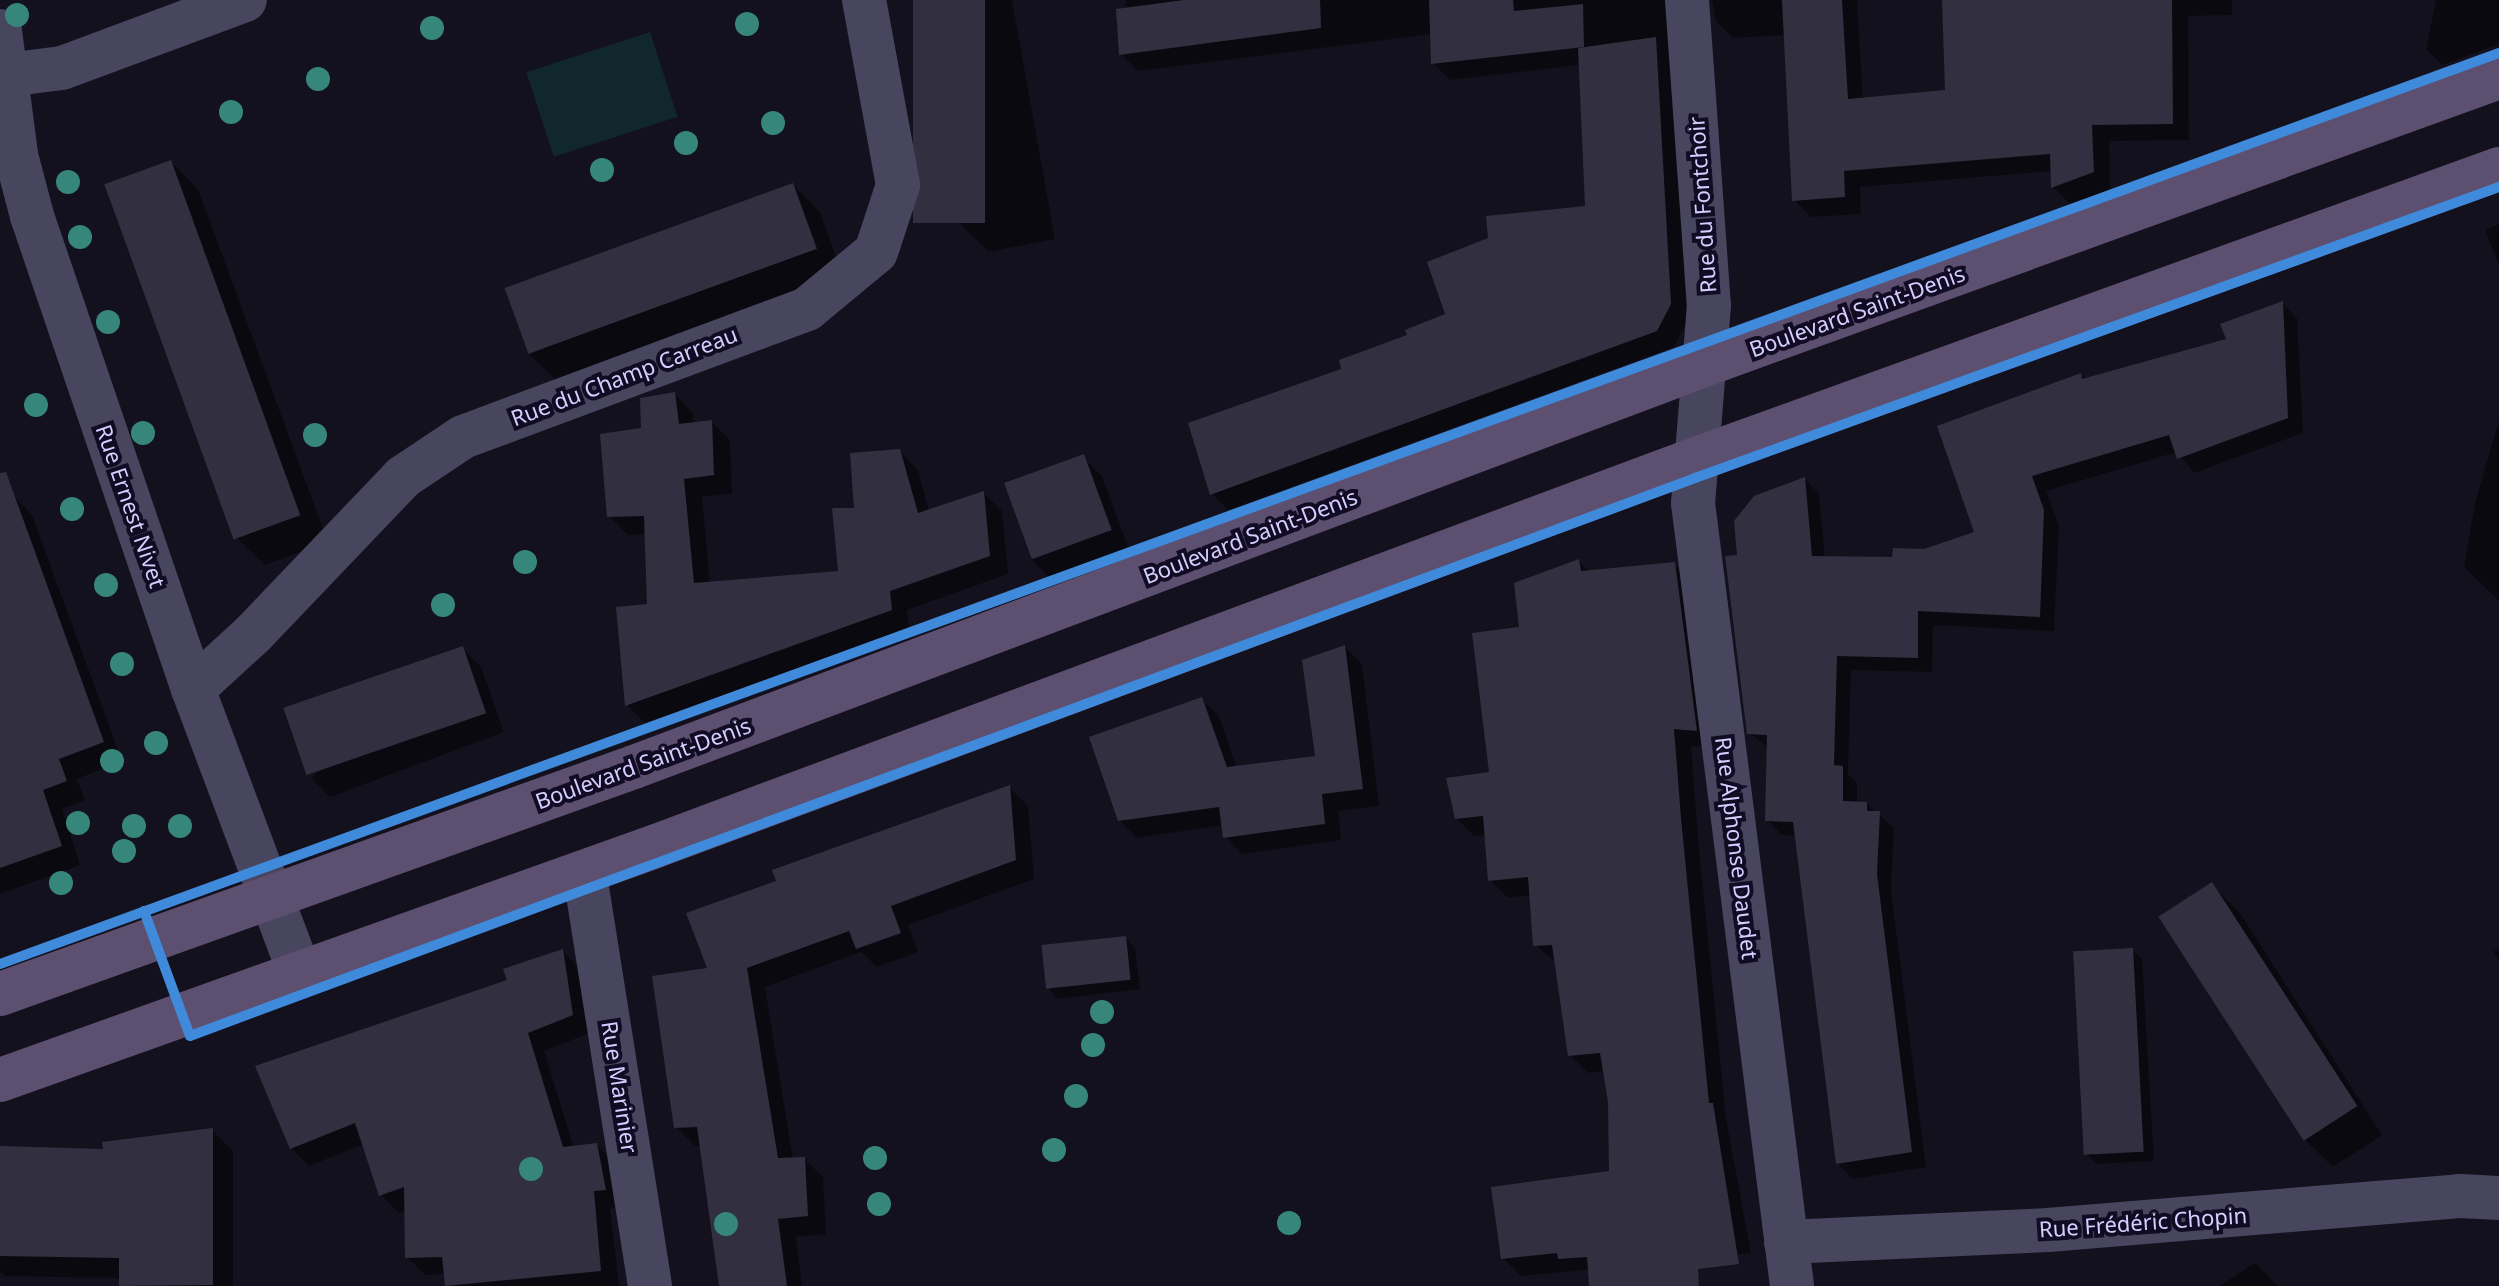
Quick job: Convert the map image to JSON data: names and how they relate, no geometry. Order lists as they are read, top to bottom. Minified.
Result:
{"streets":{"main road":["Boulevard Saint-Denis"],"street":["Rue du Fontchoir","Rue du Champ Carreau","Rue Ernest Nivet","Rue Alphonse Daudet","Rue Marinier","Rue Frédéric Chopin"]},"crossings":[["Rue du Fontchoir","Boulevard Saint-Denis"],["Rue du Fontchoir","Rue Alphonse Daudet"],["Boulevard Saint-Denis","Rue Ernest Nivet"],["Rue du Champ Carreau","Rue Ernest Nivet"],["Rue Alphonse Daudet","Rue Frédéric Chopin"]]}
